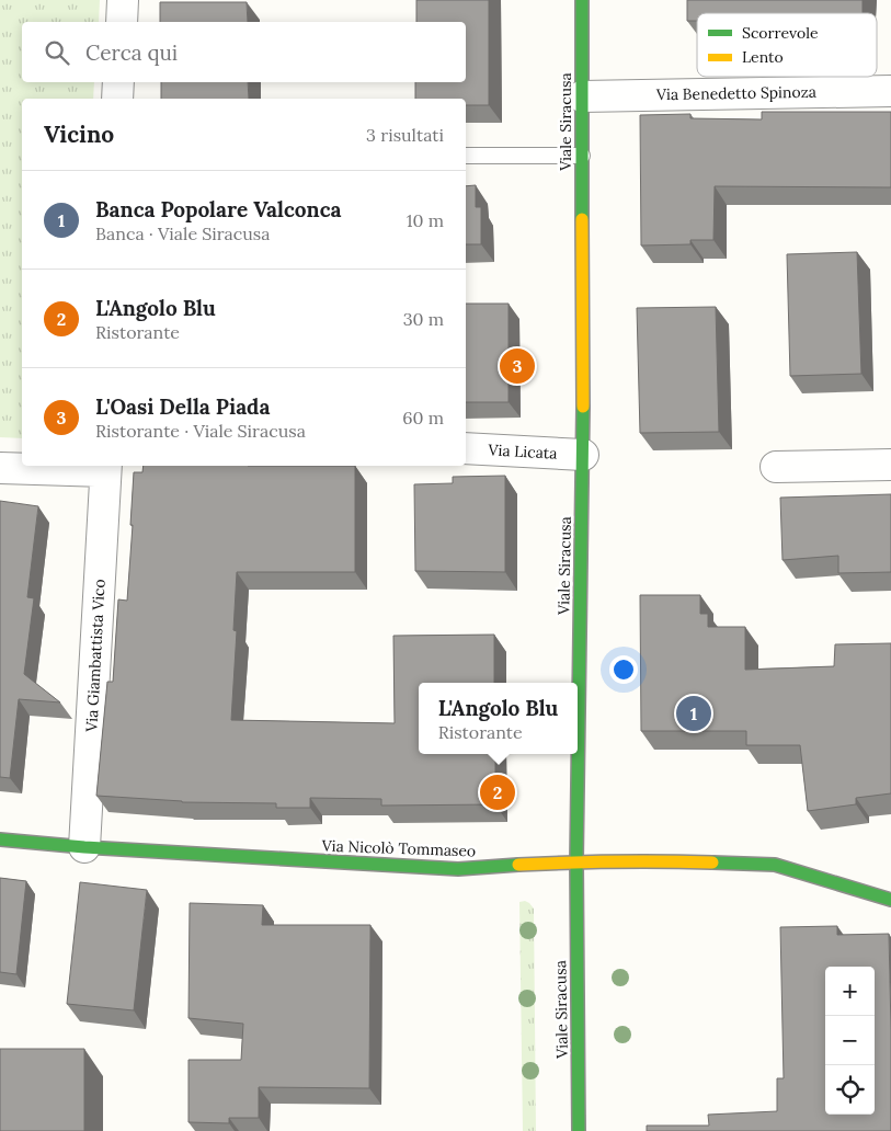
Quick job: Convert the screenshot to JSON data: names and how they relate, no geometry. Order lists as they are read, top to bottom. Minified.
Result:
{"streets":{"street":["Via Benedetto Spinoza","Viale Siracusa","Via Licata","Via Giambattista Vico","Via Nicolò Tommaseo"]},"crossings":[["Via Benedetto Spinoza","Viale Siracusa"],["Viale Siracusa","Via Licata"],["Viale Siracusa","Via Nicolò Tommaseo"],["Via Giambattista Vico","Via Nicolò Tommaseo"]],"legend":["Scorrevole","Lento"],"page":{"search":"Cerca qui","heading":["Vicino","3 risultati"],"list":[{"mark":"1","name":"Banca Popolare Valconca","note":"Banca · Viale Siracusa","value":"10 m"},{"mark":"2","name":"L'Angolo Blu","note":"Ristorante","value":"30 m"},{"mark":"3","name":"L'Oasi Della Piada","note":"Ristorante · Viale Siracusa","value":"60 m"}],"pins":["3","1","2"],"popup":["L'Angolo Blu","Ristorante"],"map_buttons":["+","−"]}}
